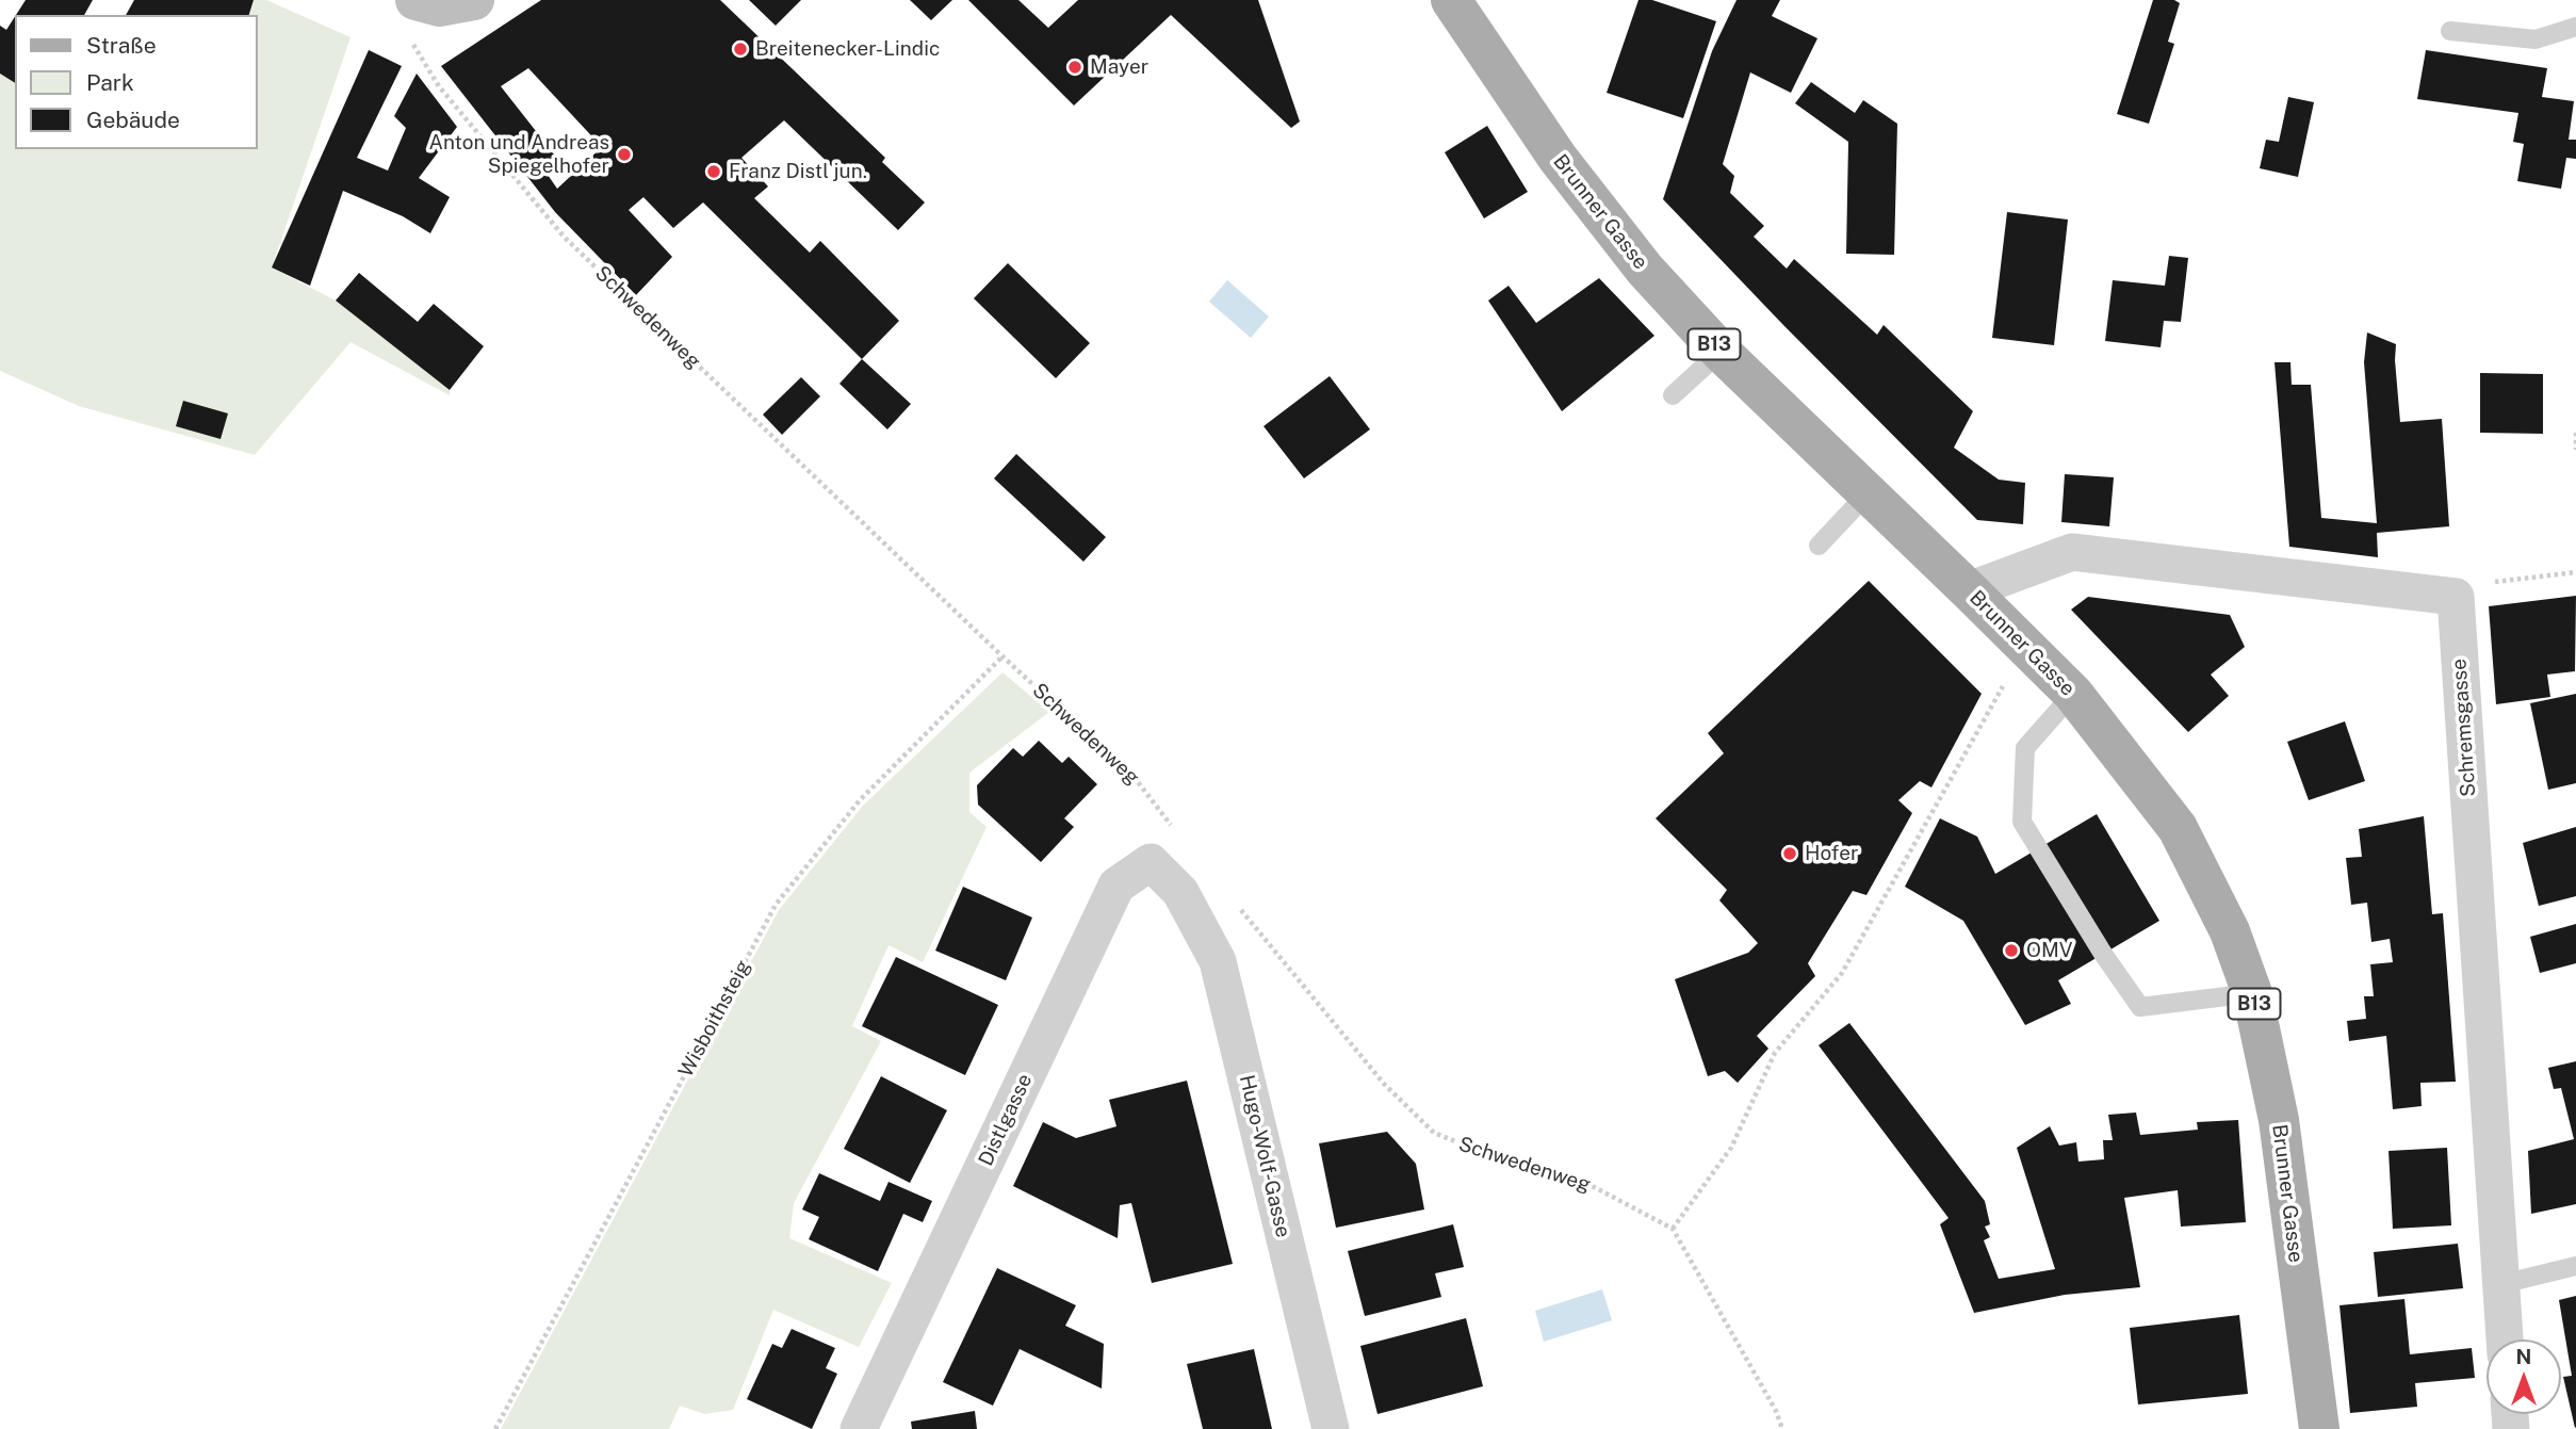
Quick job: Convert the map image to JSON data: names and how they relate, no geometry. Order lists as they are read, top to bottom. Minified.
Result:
{"streets":{"main road":["Brunner Gasse","B13"],"street":["Schremsgasse","Distlgasse","Hugo-Wolf-Gasse"],"path":["Schwedenweg","Wisboithsteig"]},"crossings":[["Schwedenweg","Wisboithsteig"],["Distlgasse","Hugo-Wolf-Gasse"]],"places":["Breitenecker-Lindic","Mayer","Anton und Andreas Spiegelhofer","Franz Distl jun.","Hofer","OMV"],"legend":["Straße","Park","Gebäude"],"north":"top"}
